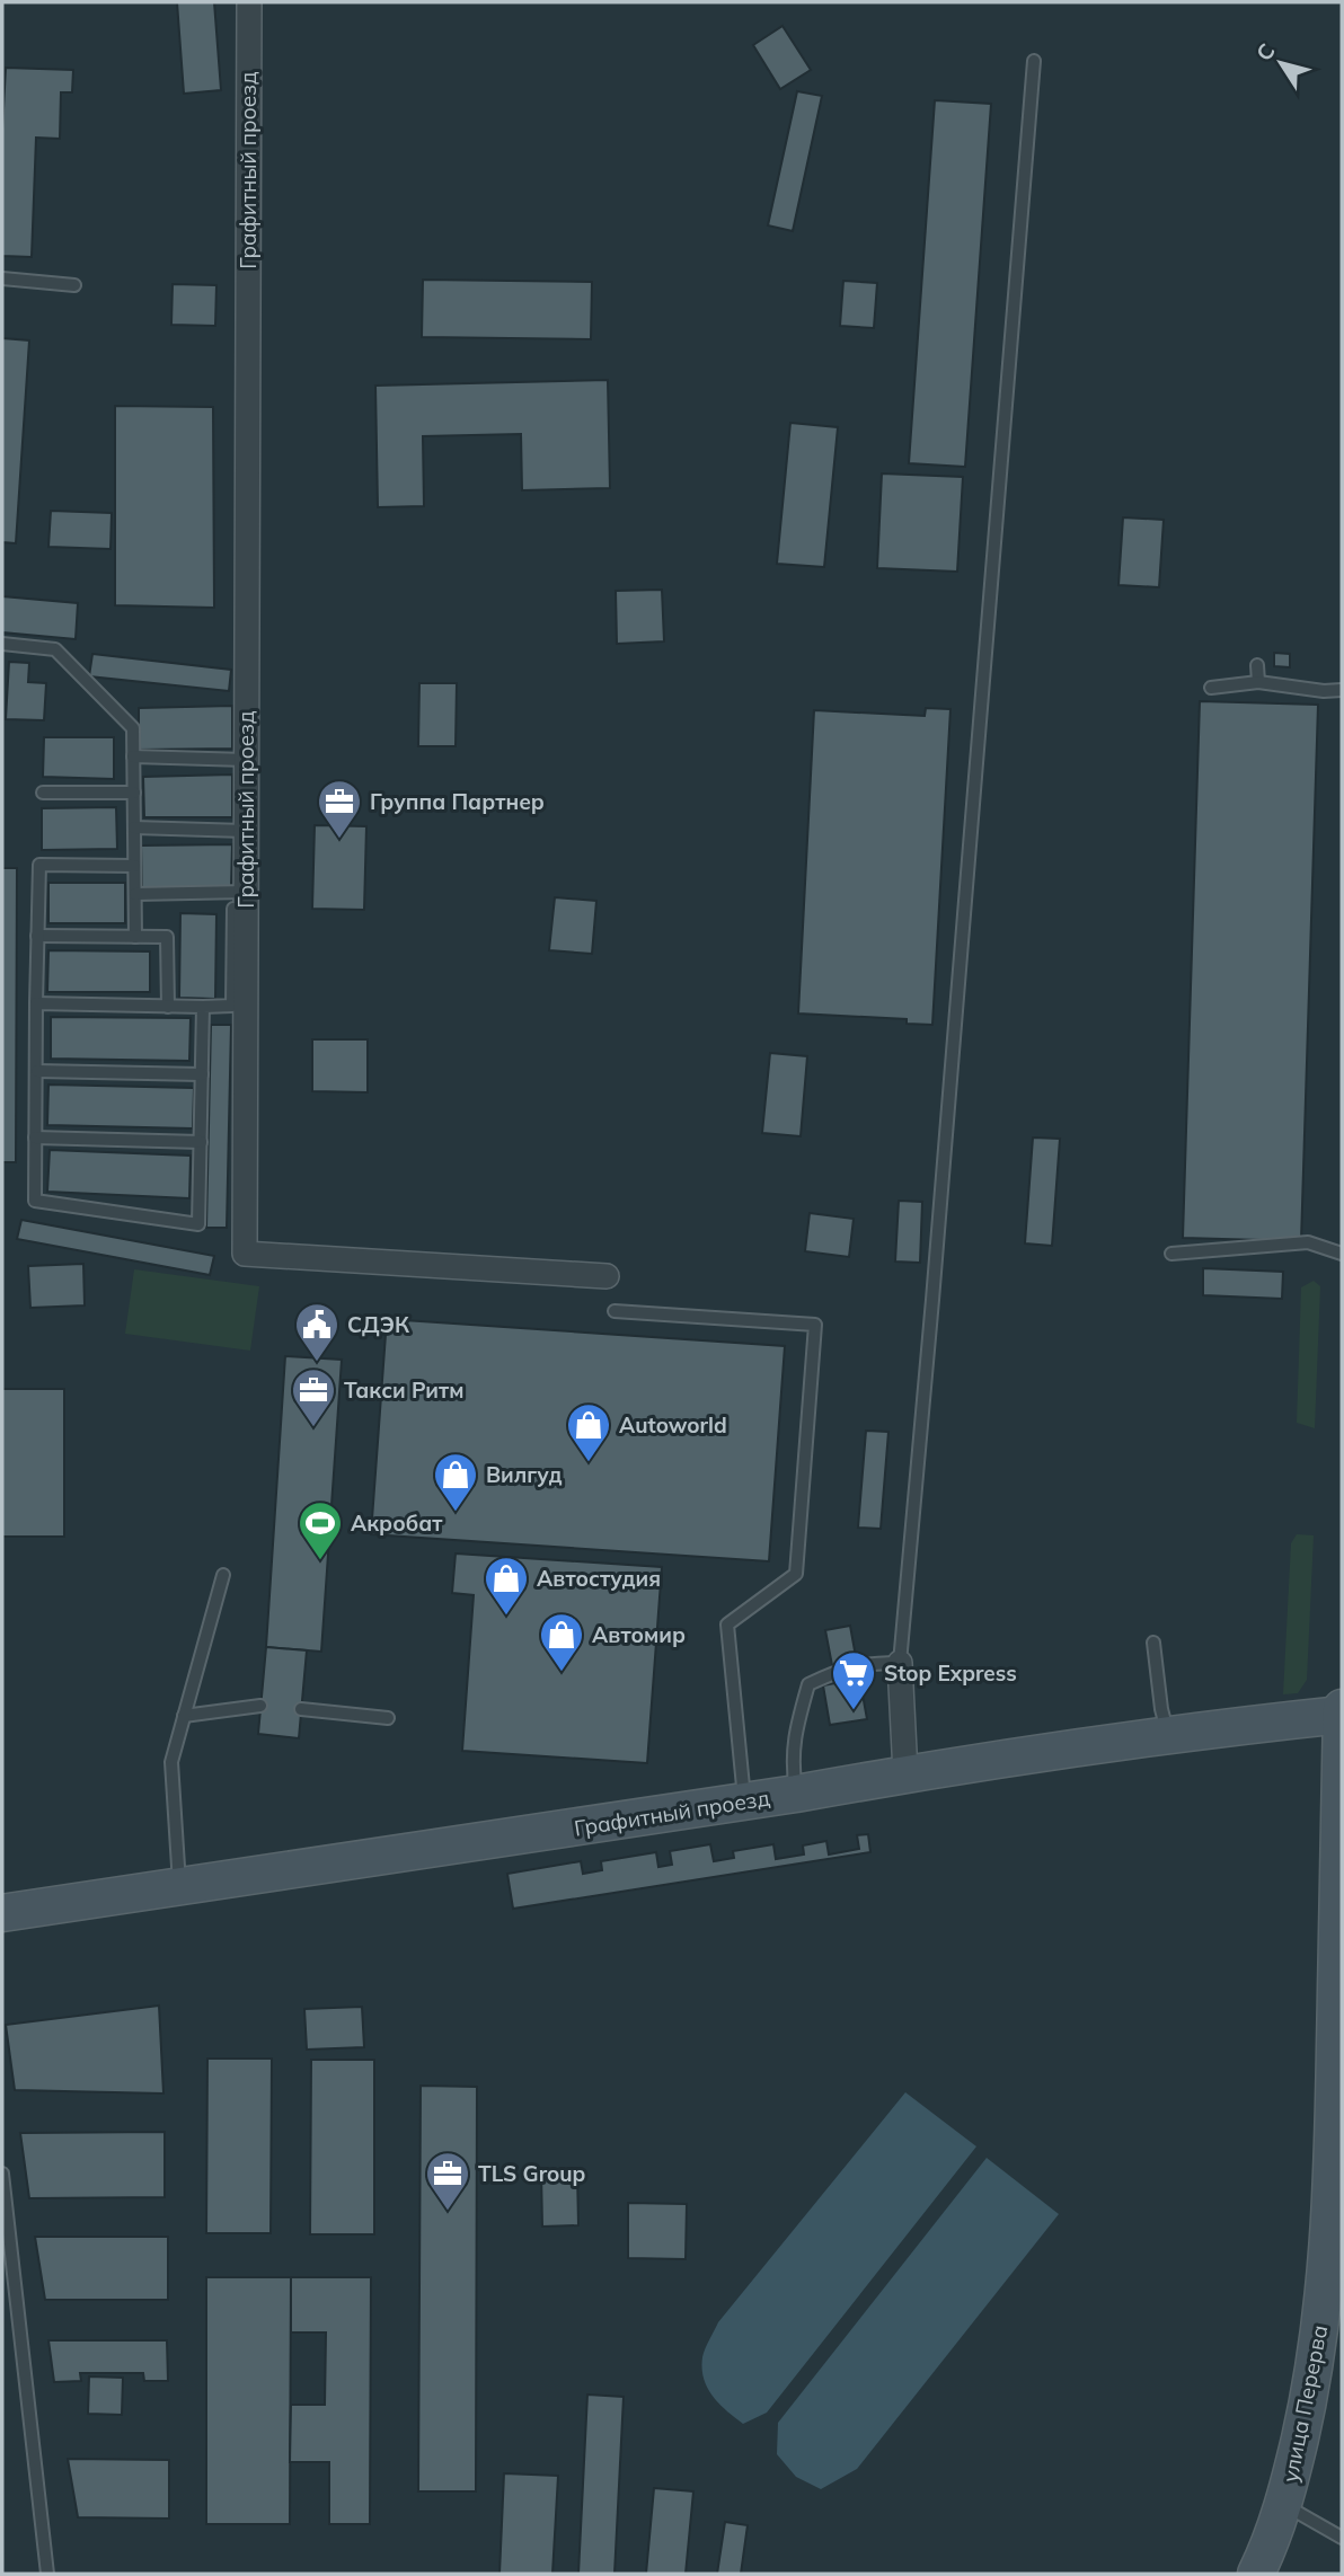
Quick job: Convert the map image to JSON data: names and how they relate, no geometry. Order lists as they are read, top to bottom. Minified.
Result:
{"streets":{"street":["Графитный проезд","улица Перерва"]},"crossings":[["Графитный проезд","улица Перерва"]],"places":{"office":["Группа Партнер","Такси Ритм","TLS Group"],"public building":["СДЭК"],"shop":["Autoworld","Вилгуд","Автостудия","Автомир"],"sports":["Акробат"],"supermarket":["Stop Express"]},"north":"top left"}
